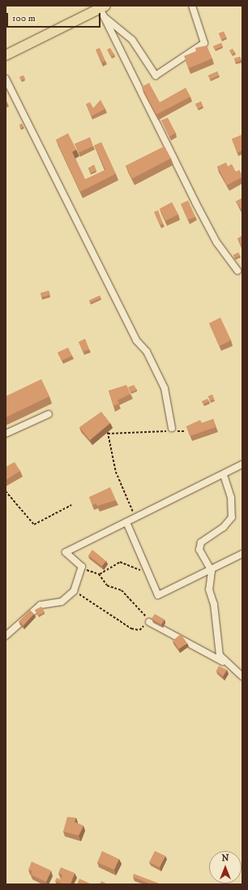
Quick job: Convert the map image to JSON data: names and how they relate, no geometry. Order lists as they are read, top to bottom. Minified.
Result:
{"scale_bar":"100 m","north":"top"}
